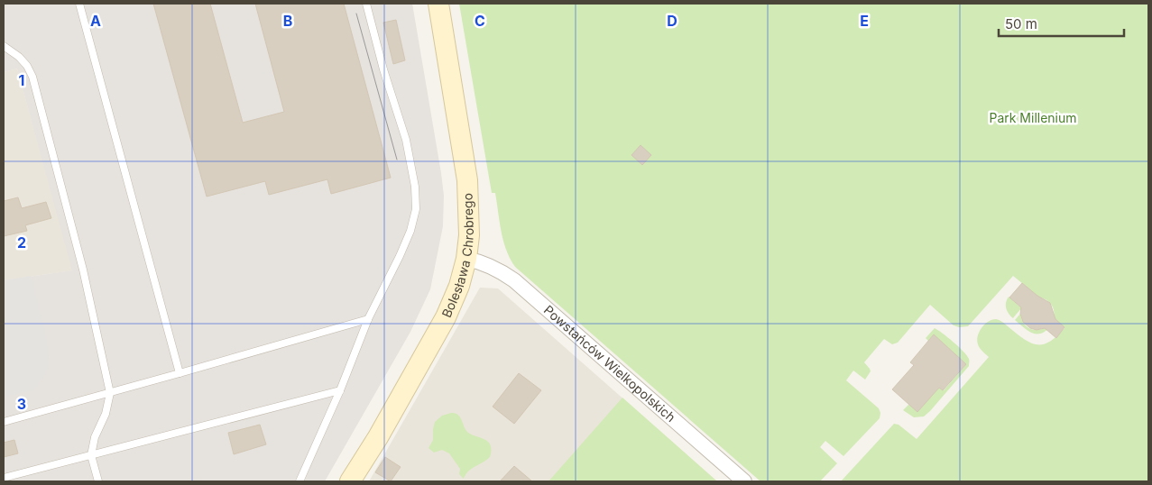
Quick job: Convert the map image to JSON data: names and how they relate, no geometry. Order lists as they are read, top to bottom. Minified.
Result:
{"streets":{"street":["Bolesława Chrobrego","Powstańców Wielkopolskich"]},"crossings":[["Bolesława Chrobrego","Powstańców Wielkopolskich"]],"parks":["Park Millenium"],"scale_bar":"50 m","grid":{"columns":["A","B","C","D","E"],"rows":["1","2","3"]}}
